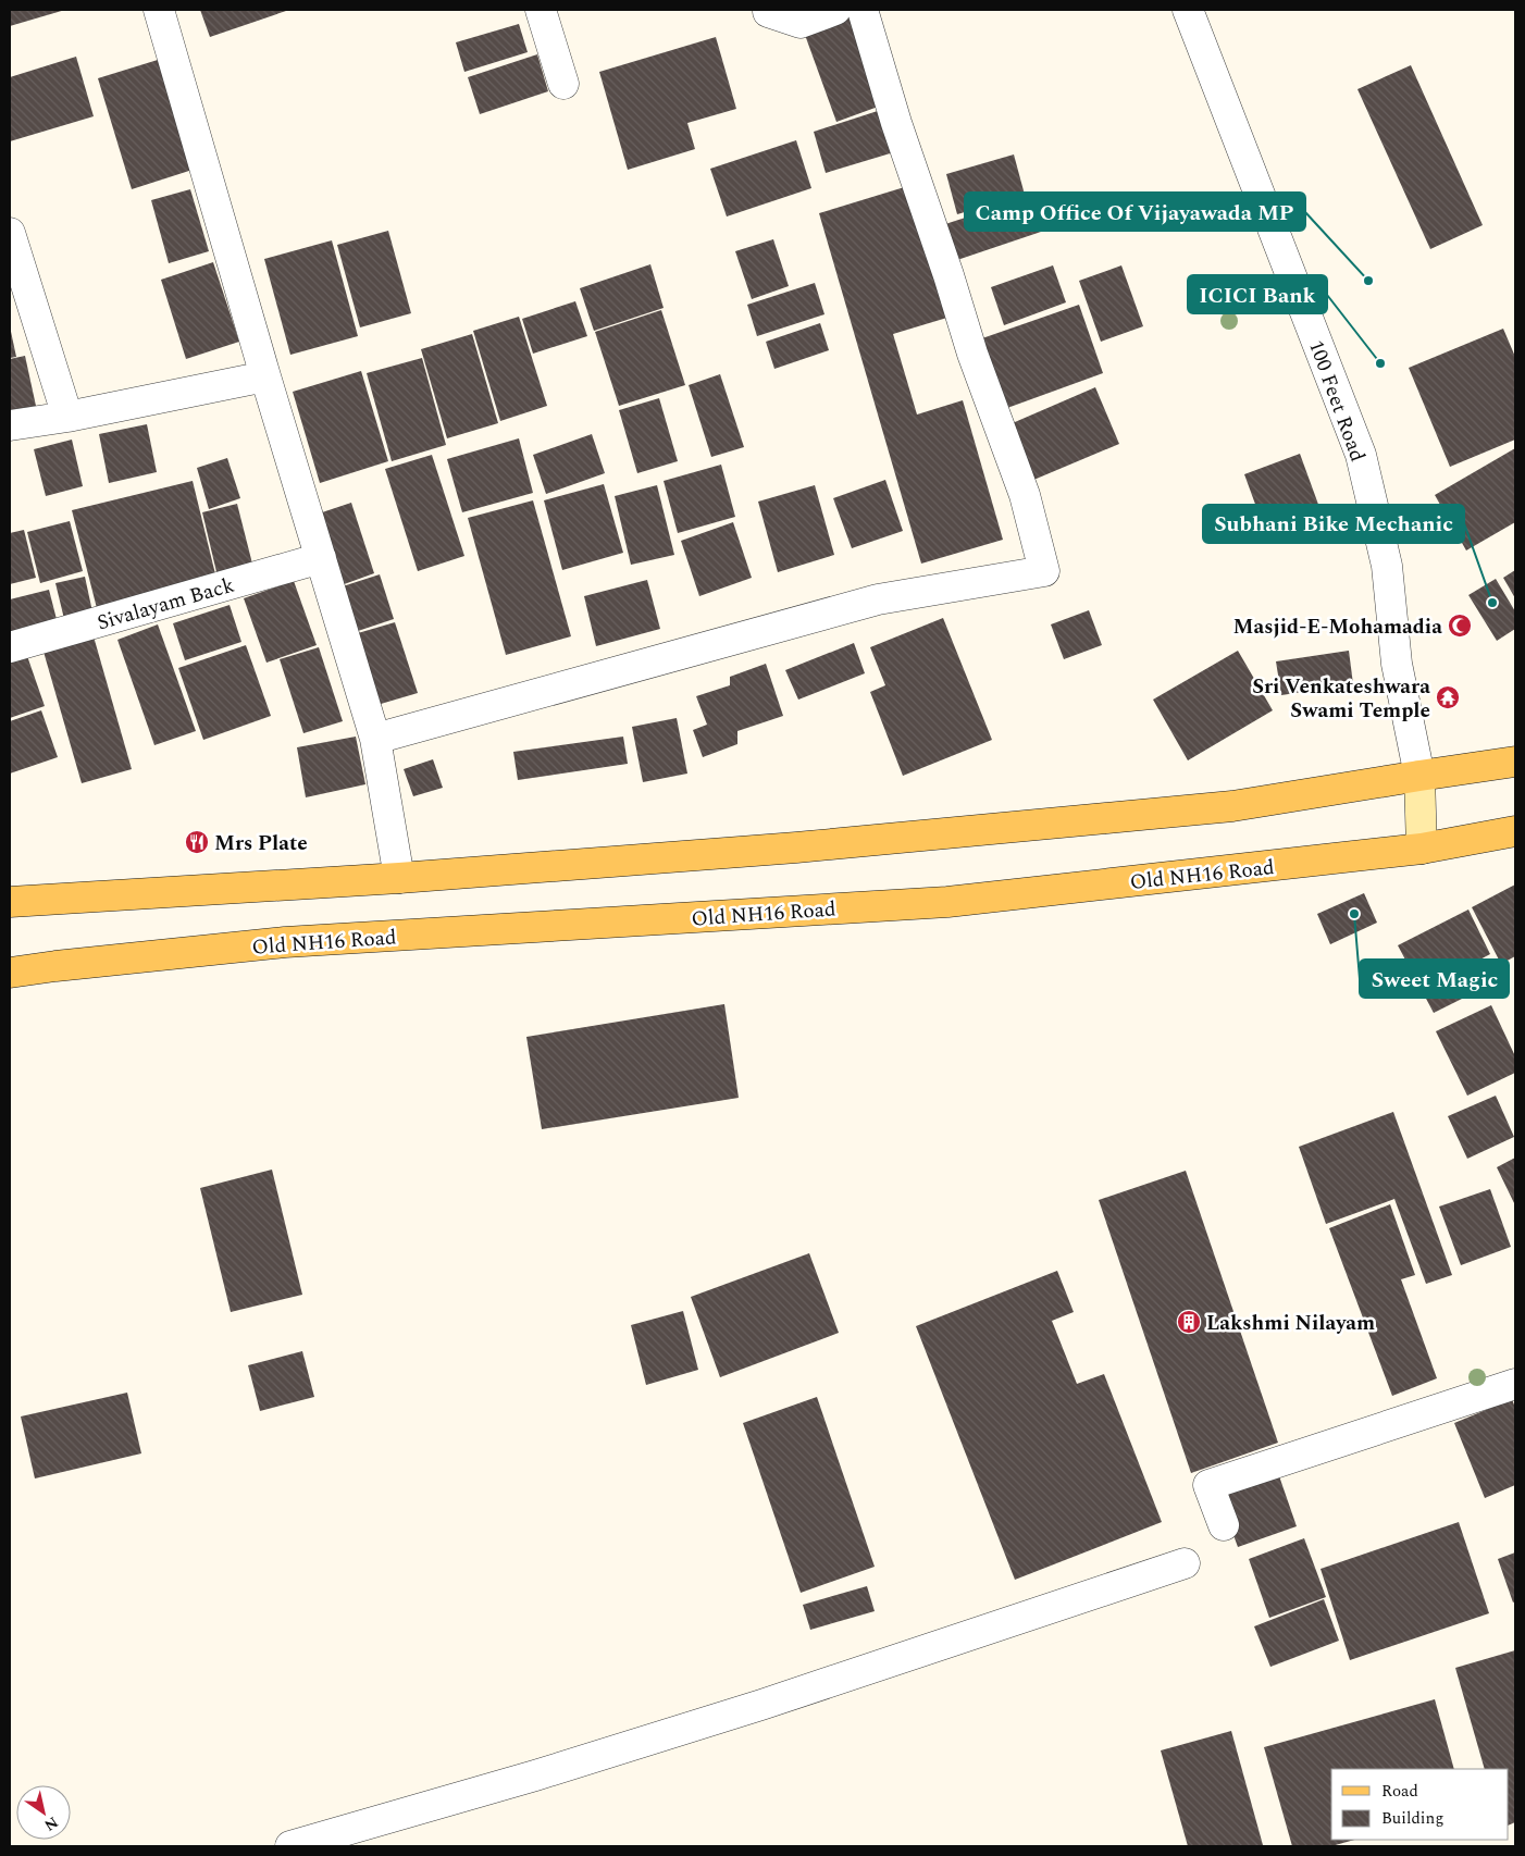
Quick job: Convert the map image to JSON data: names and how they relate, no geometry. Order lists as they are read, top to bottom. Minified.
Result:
{"streets":{"main road":["Old NH16 Road"],"street":["100 Feet Road","Sivalayam Back"]},"places":{"other":["Camp Office Of Vijayawada MP","ICICI Bank","Subhani Bike Mechanic","Sweet Magic"],"mosque":["Masjid-E-Mohamadia"],"temple":["Sri Venkateshwara Swami Temple"],"restaurant":["Mrs Plate"],"building":["Lakshmi Nilayam"]},"legend":["Road","Building"],"north":"bottom right"}
